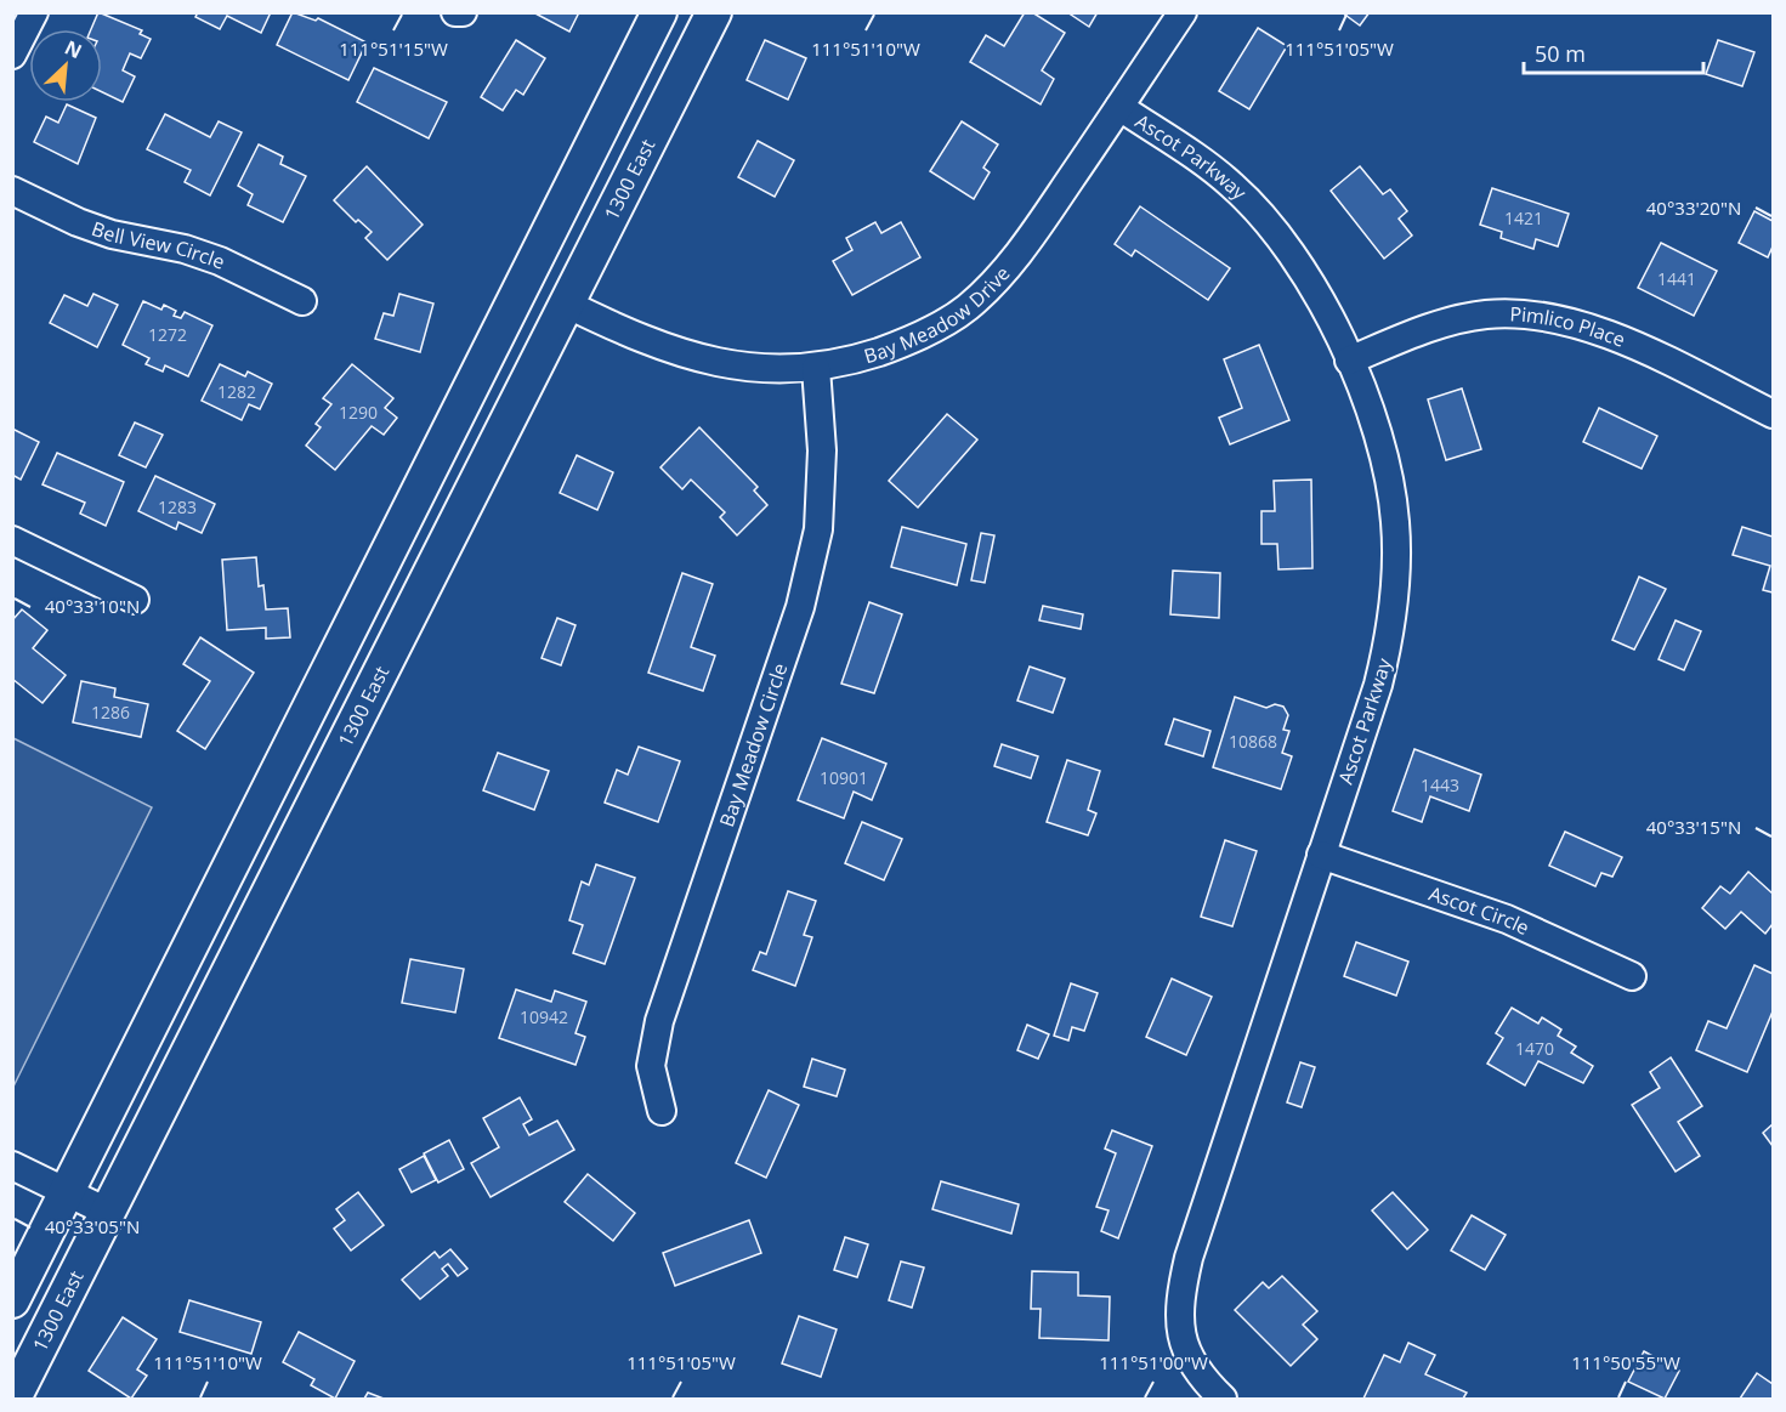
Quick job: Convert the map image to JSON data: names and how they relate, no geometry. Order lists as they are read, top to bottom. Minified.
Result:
{"streets":{"main road":["1300 East"],"street":["Ascot Parkway","Bell View Circle","Bay Meadow Drive","Pimlico Place","Bay Meadow Circle","Ascot Circle"]},"crossings":[["Ascot Parkway","Bay Meadow Drive"],["Ascot Parkway","Pimlico Place"],["Ascot Parkway","Ascot Circle"],["1300 East","Bay Meadow Drive"],["Bay Meadow Drive","Bay Meadow Circle"]],"house_numbers":["1421","1441","1272","1282","1290","1283","1286","10868","10901","1443","10942","1470"],"scale_bar":"50 m","north":"top right","coordinates":["111°51'15\"W","111°51'10\"W","111°51'05\"W","40°33'20\"N","40°33'10\"N","40°33'15\"N","40°33'05\"N","111°51'00\"W","111°50'55\"W"]}
